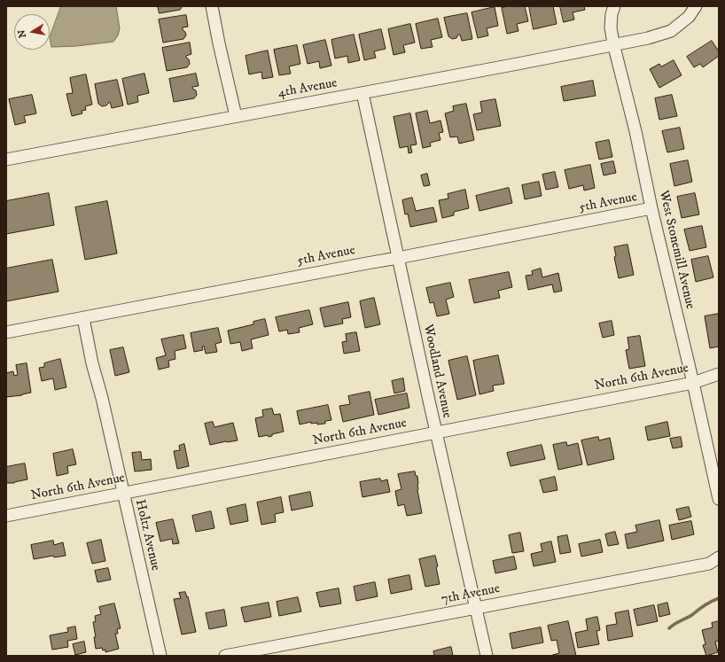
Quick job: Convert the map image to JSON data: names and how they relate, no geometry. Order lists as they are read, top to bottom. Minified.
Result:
{"streets":{"street":["4th Avenue","5th Avenue","West Stonemill Avenue","Woodland Avenue","North 6th Avenue","Holtz Avenue","7th Avenue"]},"crossings":[["4th Avenue","West Stonemill Avenue"],["4th Avenue","Woodland Avenue"],["5th Avenue","West Stonemill Avenue"],["5th Avenue","Woodland Avenue"],["5th Avenue","Holtz Avenue"],["West Stonemill Avenue","North 6th Avenue"],["Woodland Avenue","North 6th Avenue"],["Woodland Avenue","7th Avenue"],["North 6th Avenue","Holtz Avenue"]],"north":"left"}
